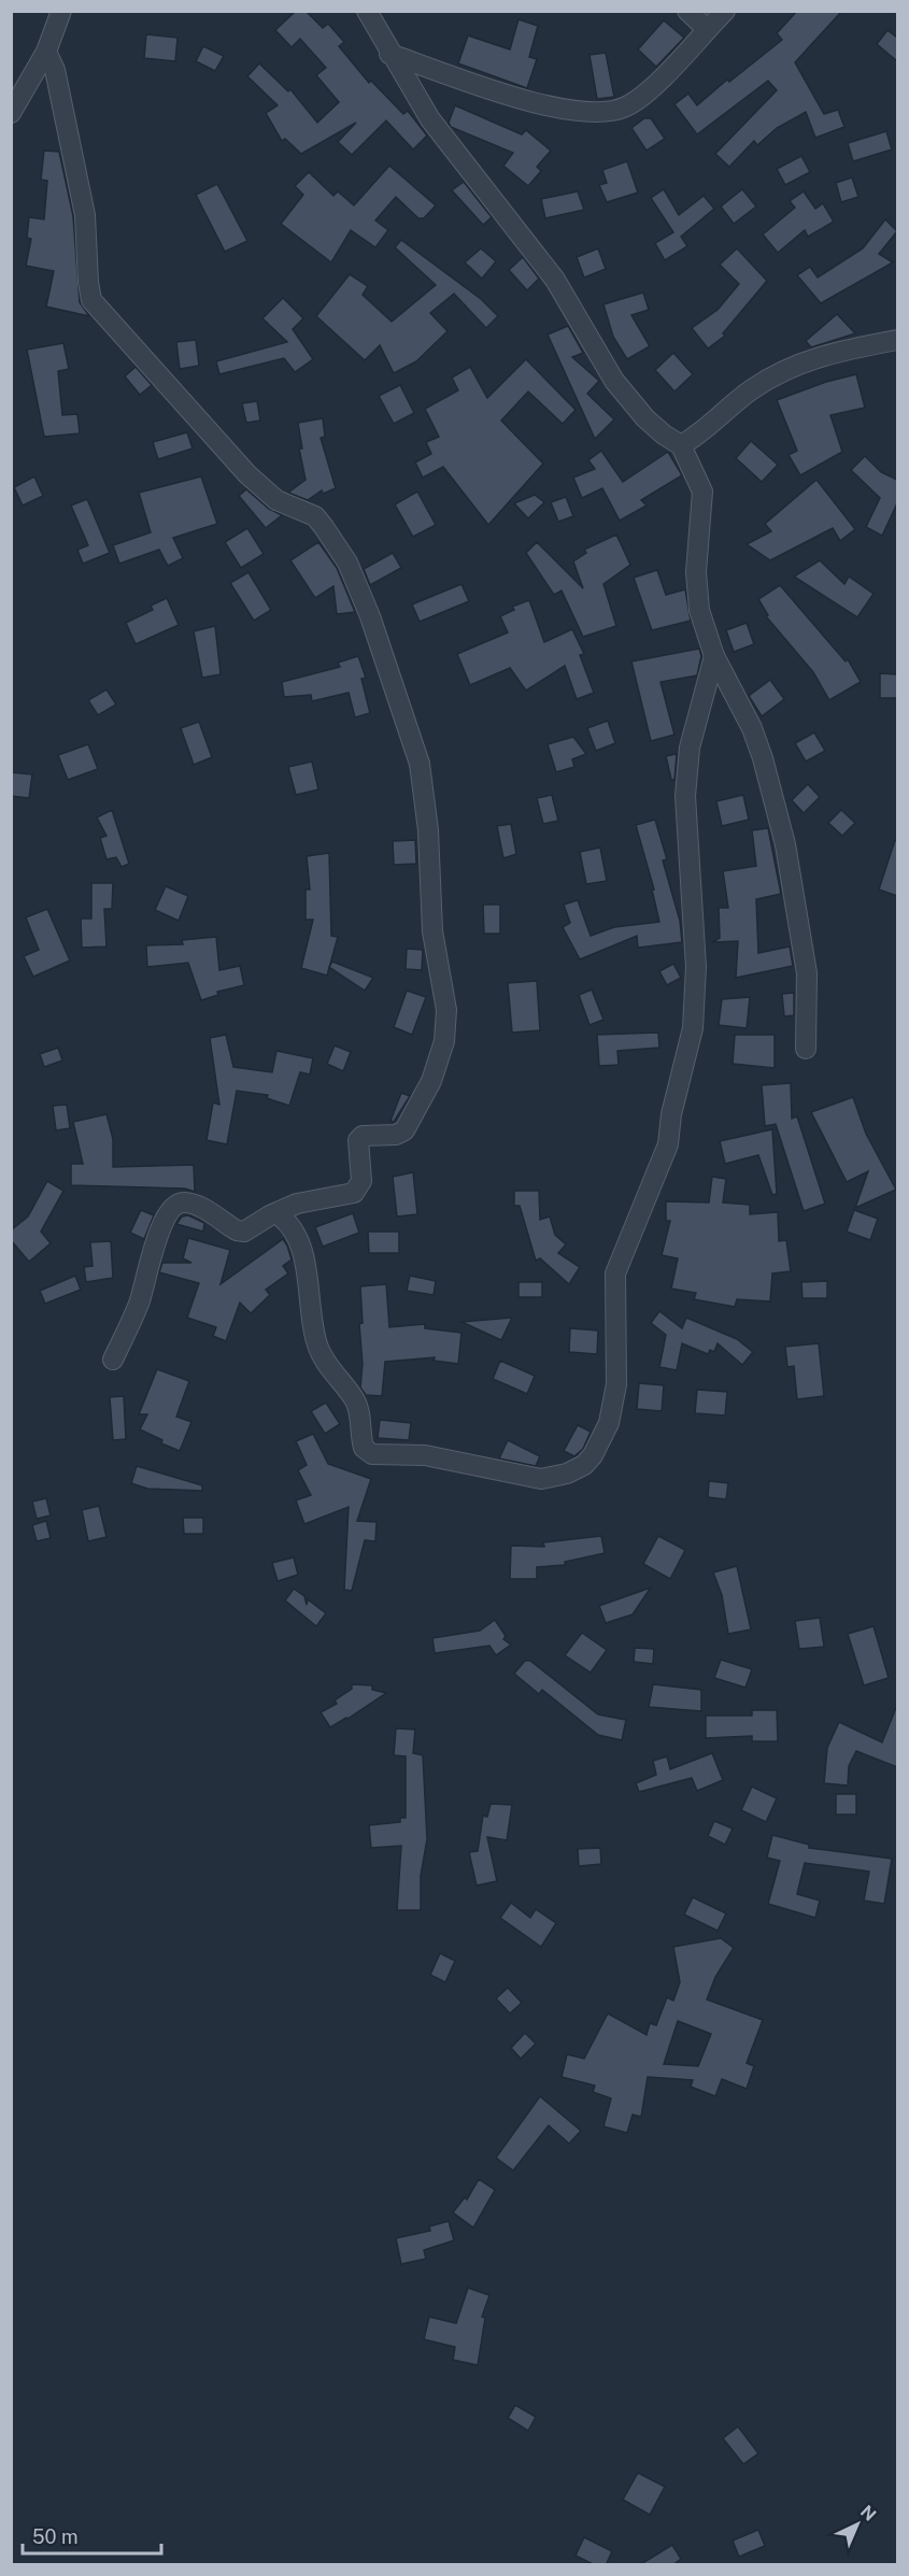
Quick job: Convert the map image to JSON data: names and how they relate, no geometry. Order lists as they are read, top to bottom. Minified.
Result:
{"scale_bar":"50 m","north":"top right"}
